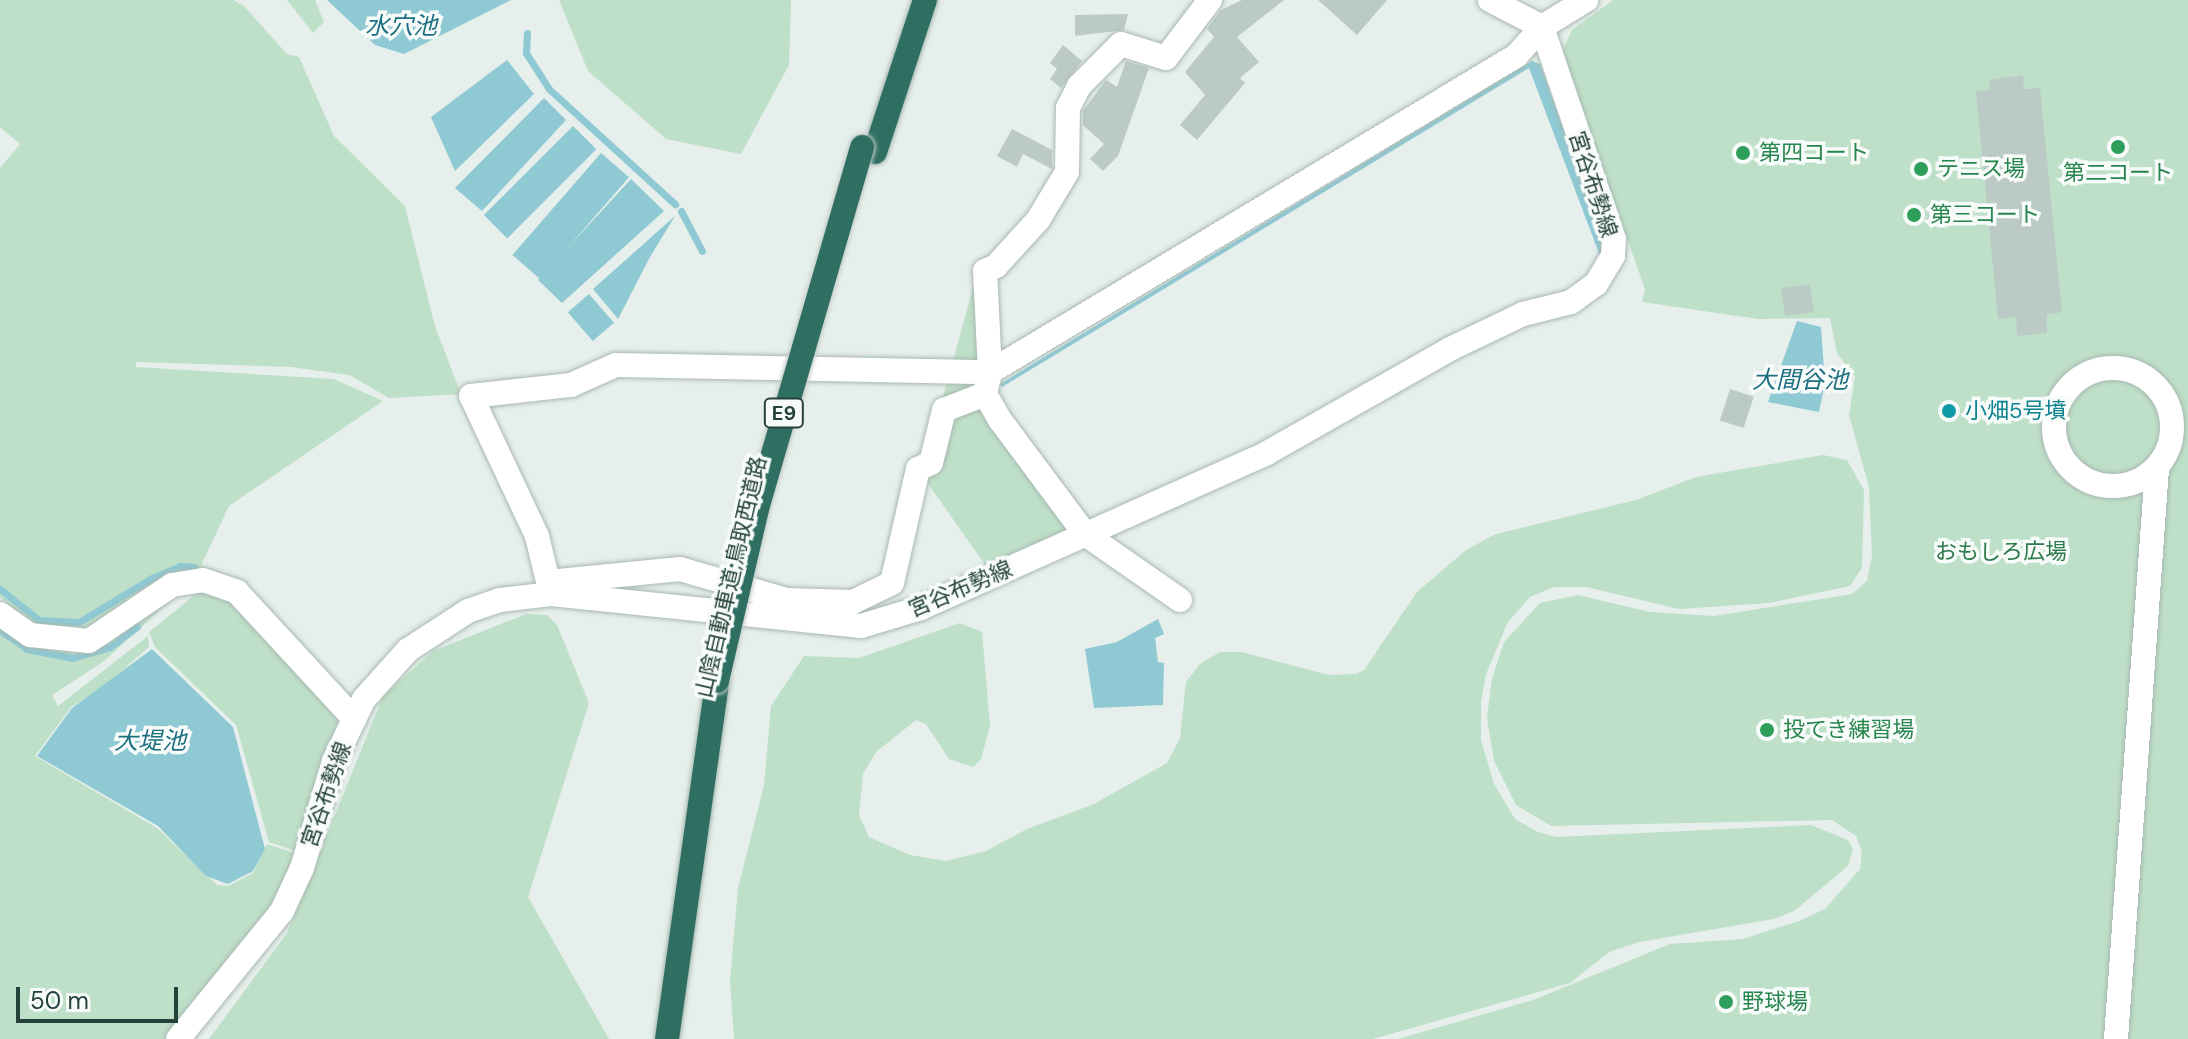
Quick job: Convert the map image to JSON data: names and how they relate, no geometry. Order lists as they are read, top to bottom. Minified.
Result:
{"streets":{"highway":["E9","山陰自動車道;鳥取西道路"],"street":["宮谷布勢線"]},"water":["水穴池","大間谷池","大堤池"],"parks":["おもしろ広場"],"places":["第二コート","第四コート","テニス場","第三コート","小畑5号墳","投てき練習場","野球場"],"scale_bar":"50 m"}
